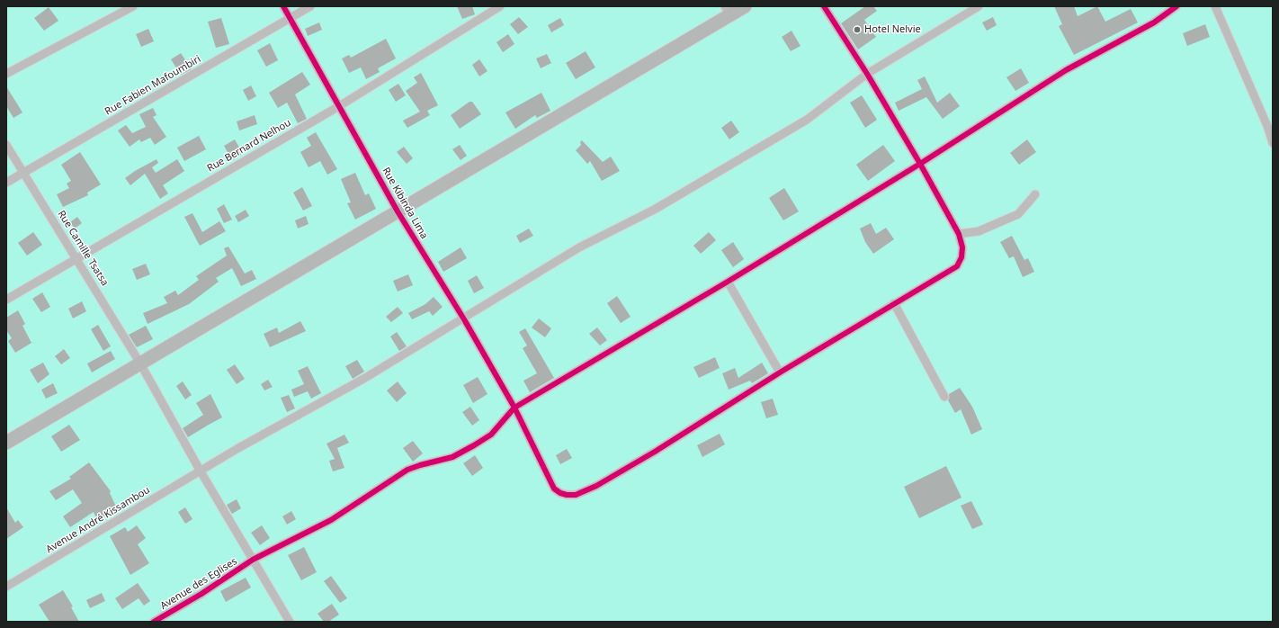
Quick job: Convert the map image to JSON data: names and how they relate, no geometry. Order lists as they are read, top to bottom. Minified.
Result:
{"streets":{"street":["Rue Fabien Mafoumbiri","Rue Bernard Nelhou","Rue Kibinda Lima","Rue Camille Tsatsa","Avenue André Kissambou","Avenue des Eglises"]},"crossings":[["Rue Fabien Mafoumbiri","Rue Kibinda Lima"],["Rue Fabien Mafoumbiri","Rue Camille Tsatsa"],["Rue Bernard Nelhou","Rue Kibinda Lima"],["Rue Bernard Nelhou","Rue Camille Tsatsa"],["Rue Kibinda Lima","Avenue André Kissambou"],["Rue Kibinda Lima","Avenue des Eglises"],["Rue Camille Tsatsa","Avenue André Kissambou"],["Rue Camille Tsatsa","Avenue des Eglises"]],"places":["Hotel Nelvie"]}
